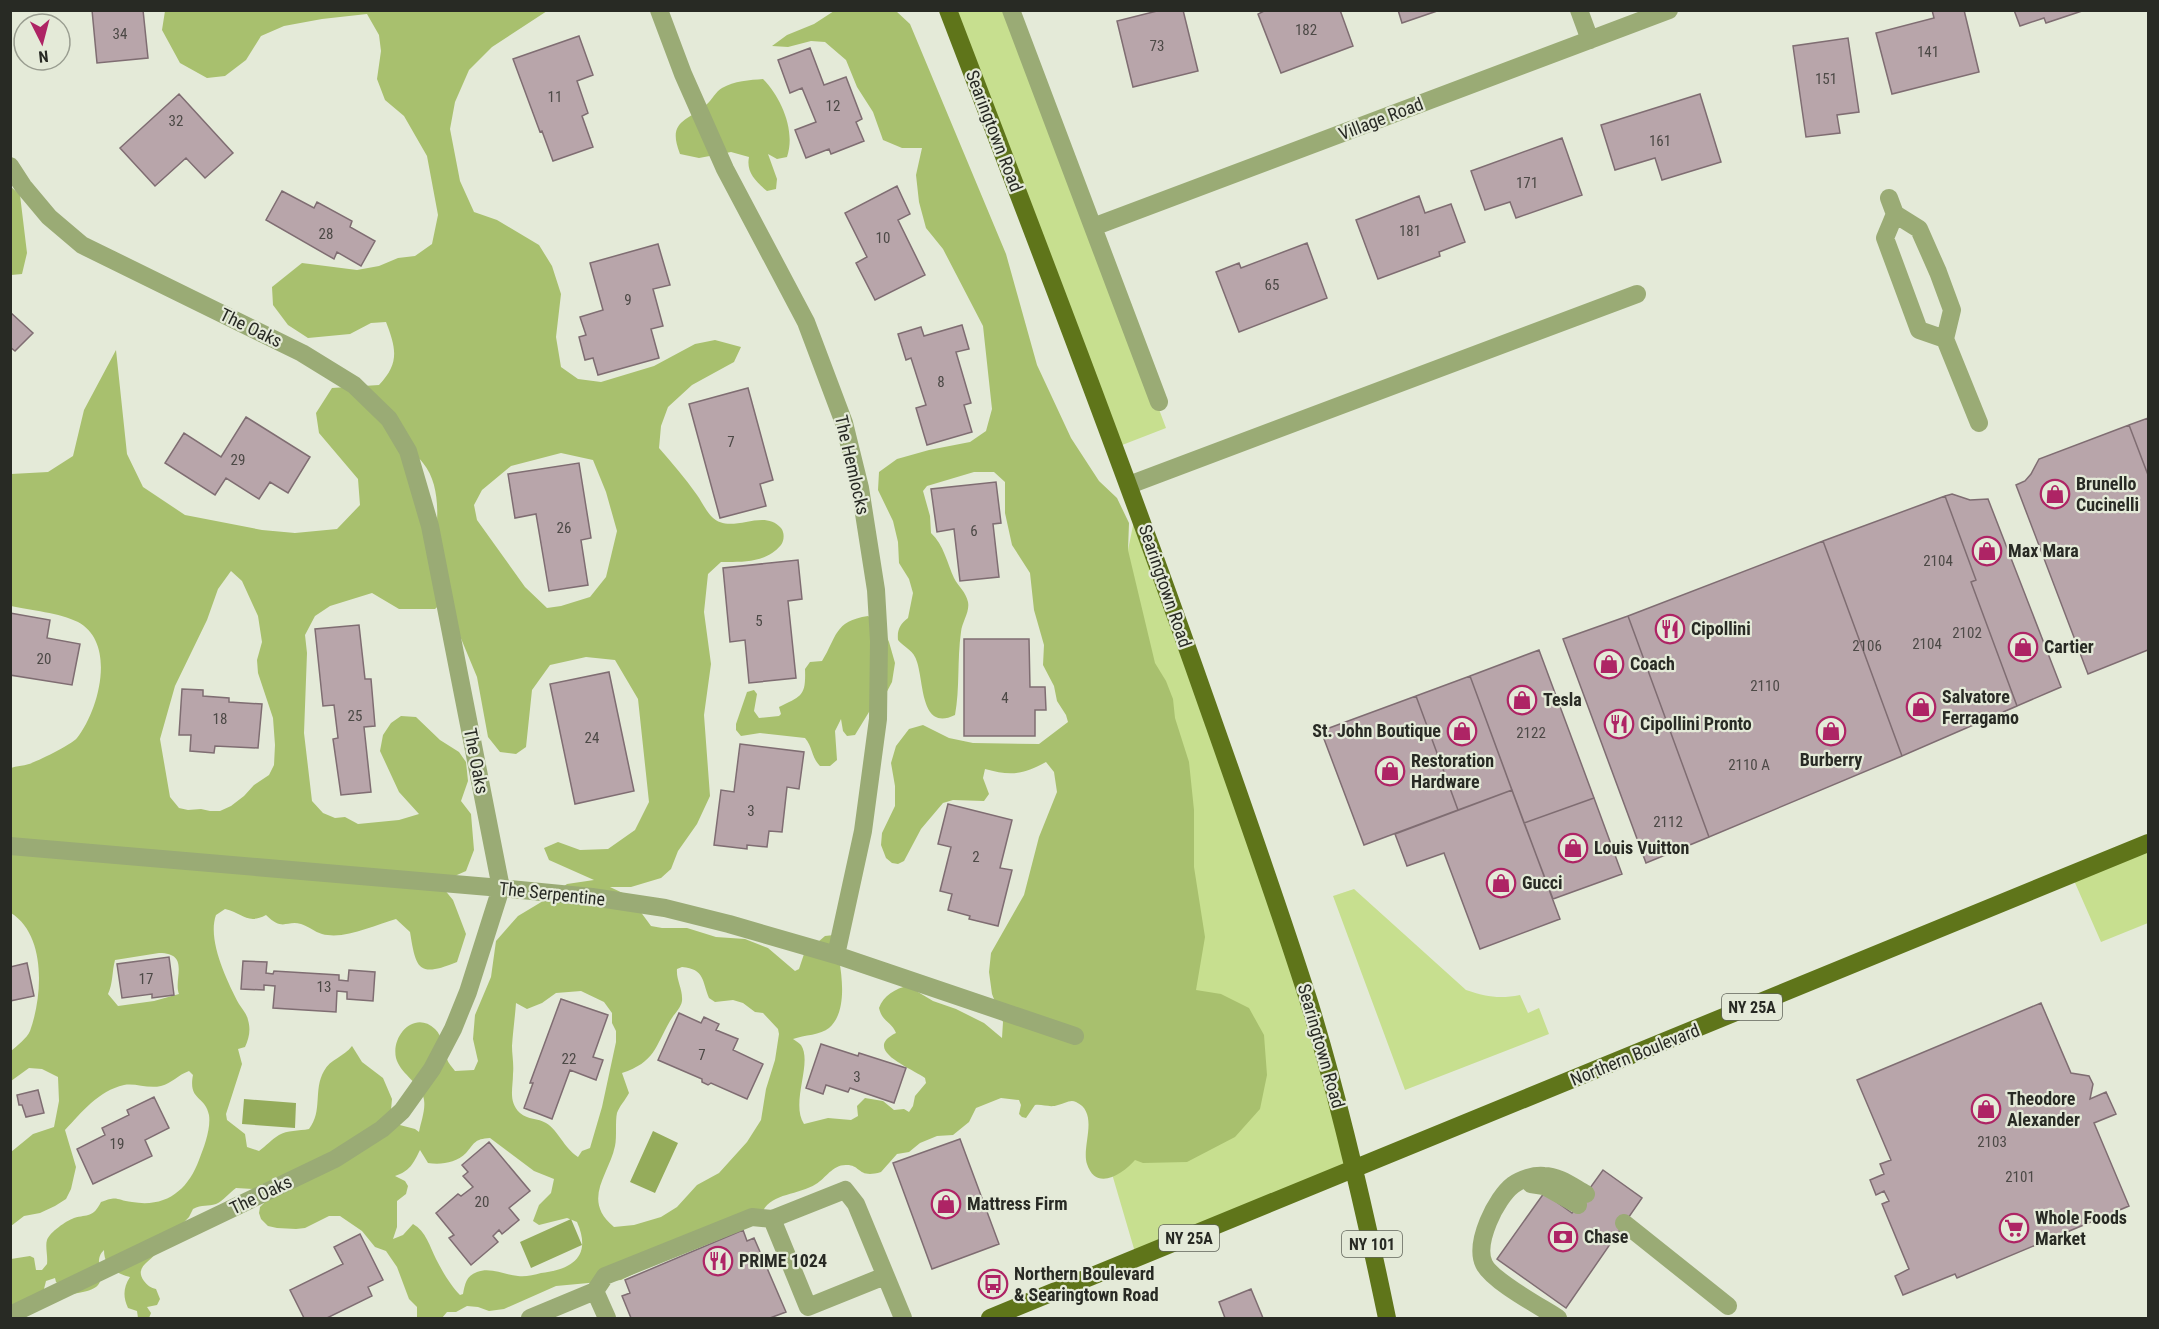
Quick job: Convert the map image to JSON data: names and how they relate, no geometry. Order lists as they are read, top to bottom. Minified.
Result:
{"streets":{"main road":["Searingtown Road","NY 25A","Northern Boulevard","NY 101"],"street":["Village Road","The Oaks","The Hemlocks","The Serpentine"]},"crossings":[["Searingtown Road","NY 25A"],["Searingtown Road","Northern Boulevard"],["Searingtown Road","NY 101"],["The Oaks","The Serpentine"],["The Hemlocks","The Serpentine"],["NY 25A","Northern Boulevard"],["NY 25A","NY 101"],["Northern Boulevard","NY 101"]],"places":{"shop":["Brunello Cucinelli","Max Mara","Cartier","Coach","Tesla","Salvatore Ferragamo","St. John Boutique","Burberry","Restoration Hardware","Louis Vuitton","Gucci","Theodore Alexander","Mattress Firm"],"restaurant":["Cipollini","Cipollini Pronto","PRIME 1024"],"supermarket":["Whole Foods Market"],"bank":["Chase"],"bus stop":["Northern Boulevard & Searingtown Road"]},"house_numbers":["182","34","73","141","151","11","12","32","161","171","181","28","10","65","9","8","7","29","26","6","2104","5","2102","2104","2106","20","2110","4","25","18","2122","24","2110 A","3","2112","2","17","13","7","22","3","2103","19","2101","20"],"north":"bottom"}
